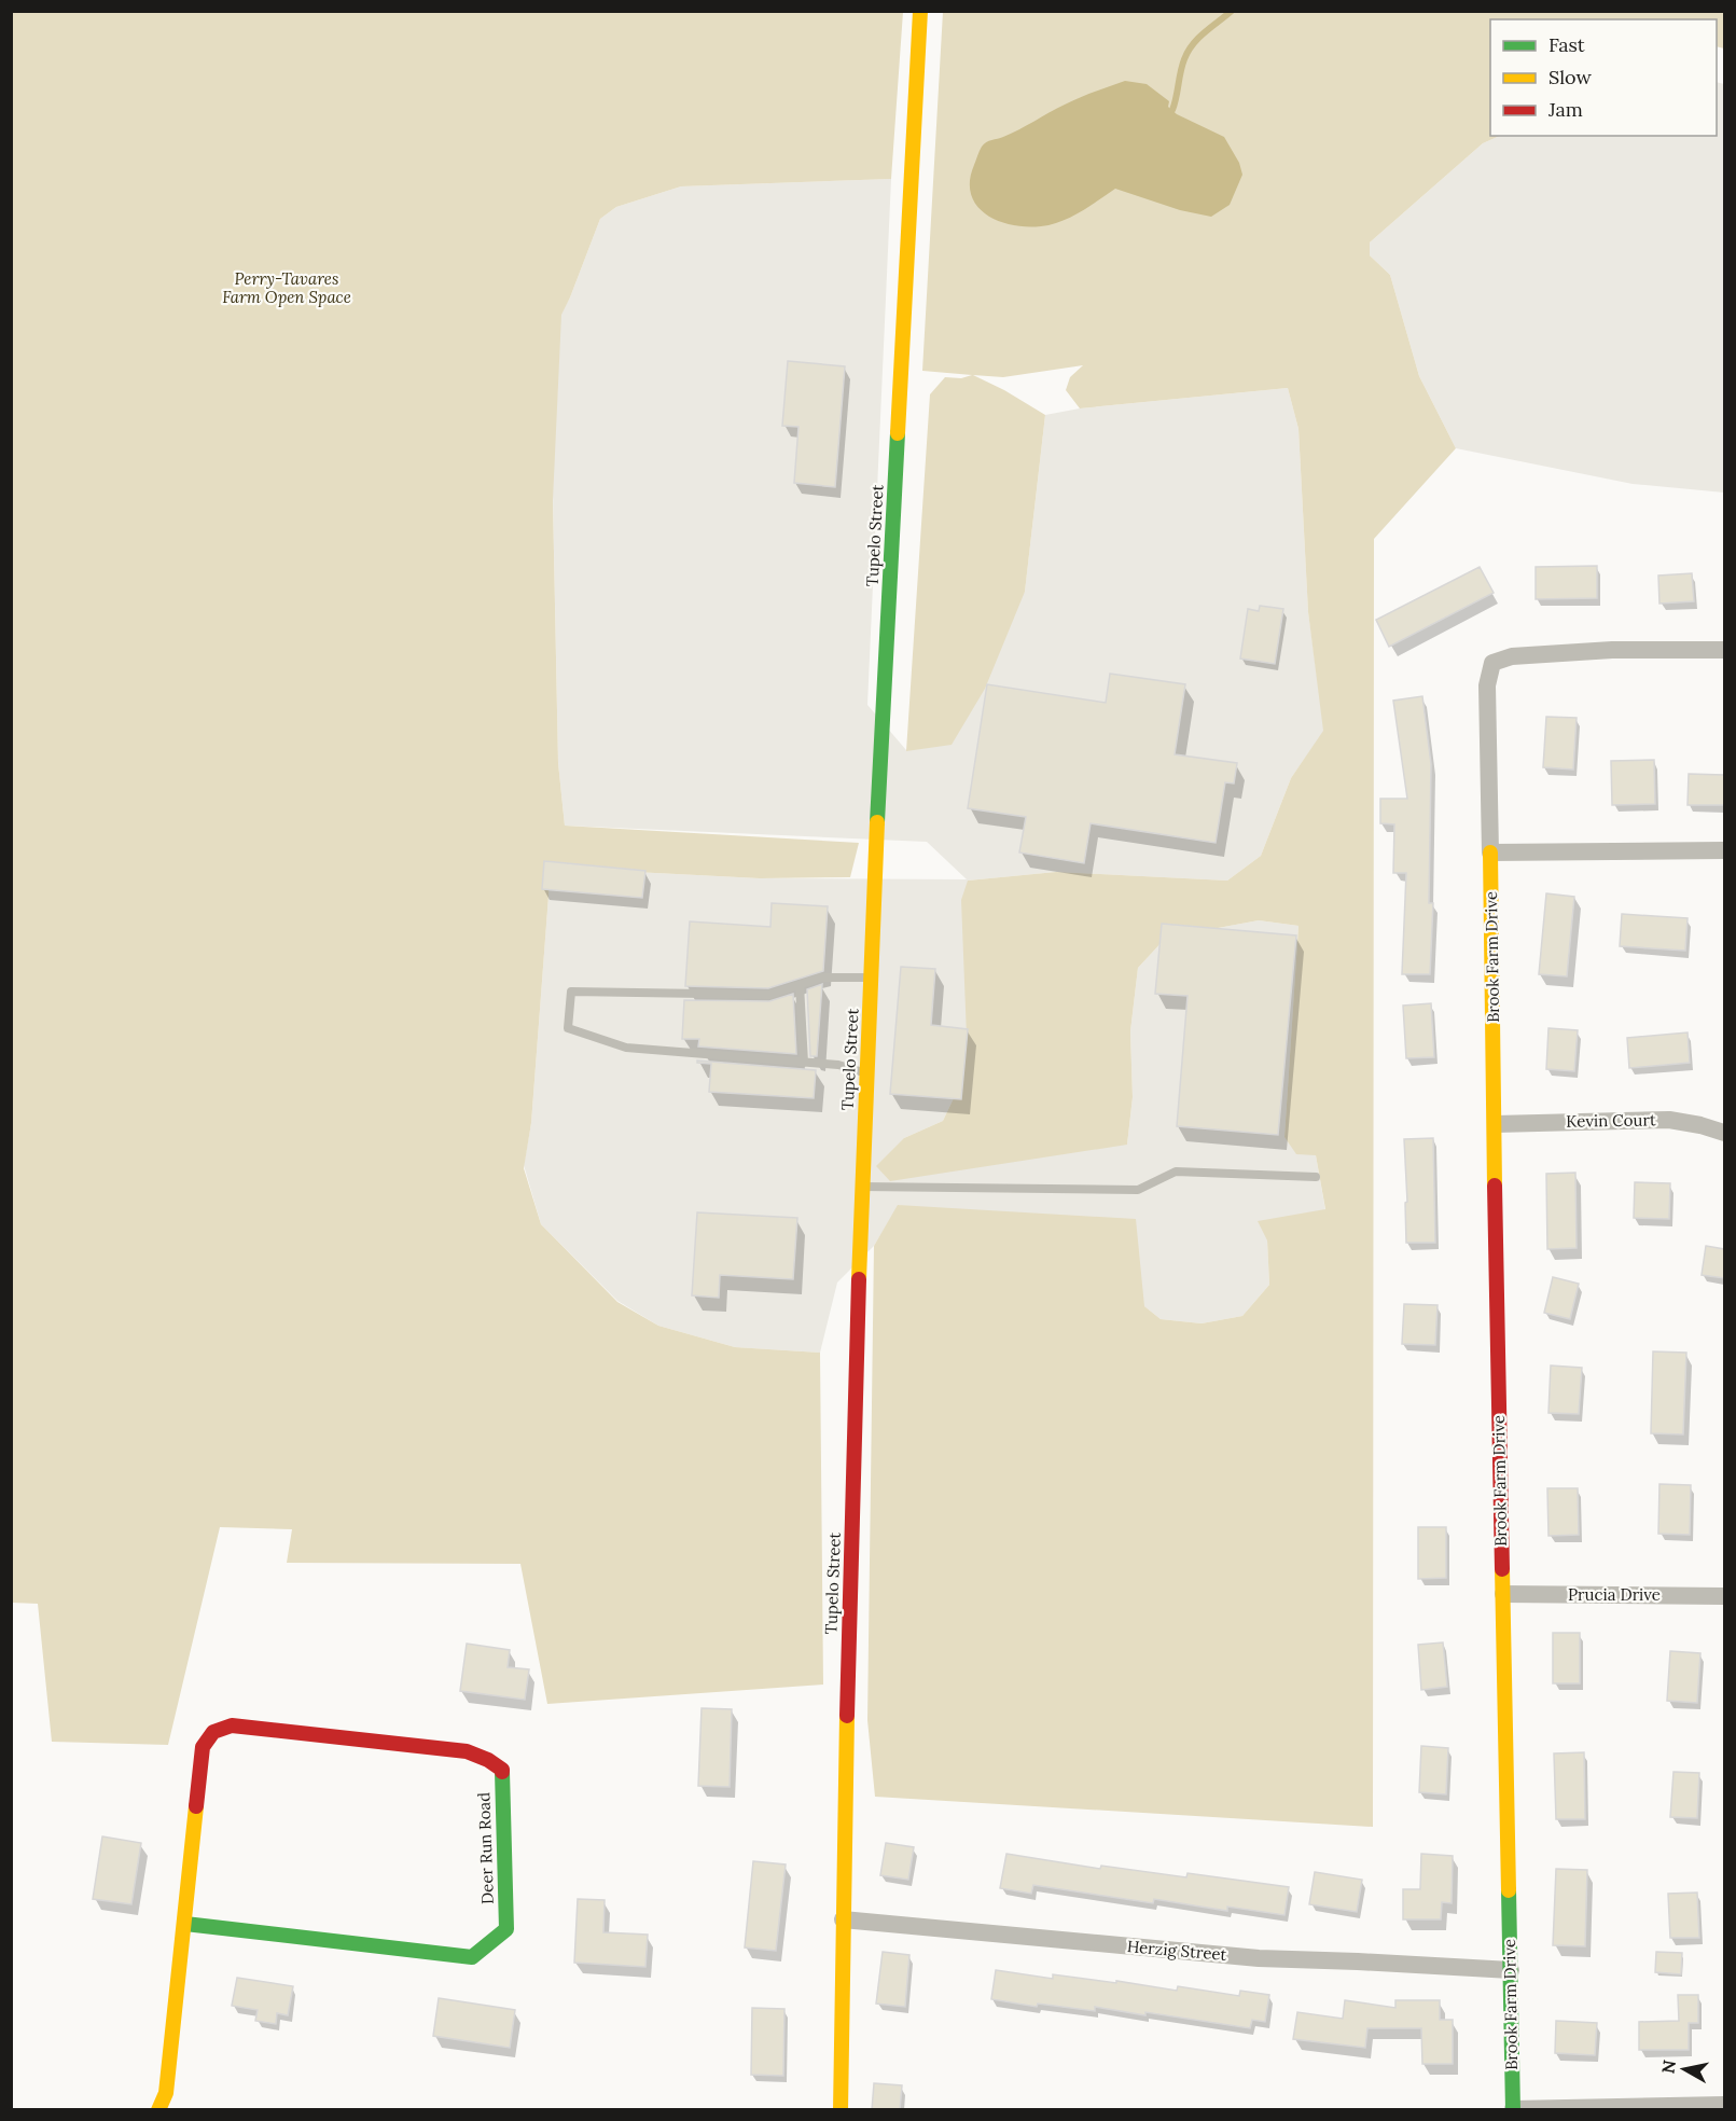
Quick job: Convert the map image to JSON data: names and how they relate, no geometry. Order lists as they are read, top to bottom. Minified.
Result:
{"streets":{"street":["Tupelo Street","Brook Farm Drive","Kevin Court","Prucia Drive","Deer Run Road","Herzig Street"]},"crossings":[["Tupelo Street","Herzig Street"],["Brook Farm Drive","Kevin Court"],["Brook Farm Drive","Prucia Drive"],["Brook Farm Drive","Herzig Street"]],"parks":["Perry-Tavares Farm Open Space"],"legend":["Fast","Slow","Jam"],"north":"left"}
